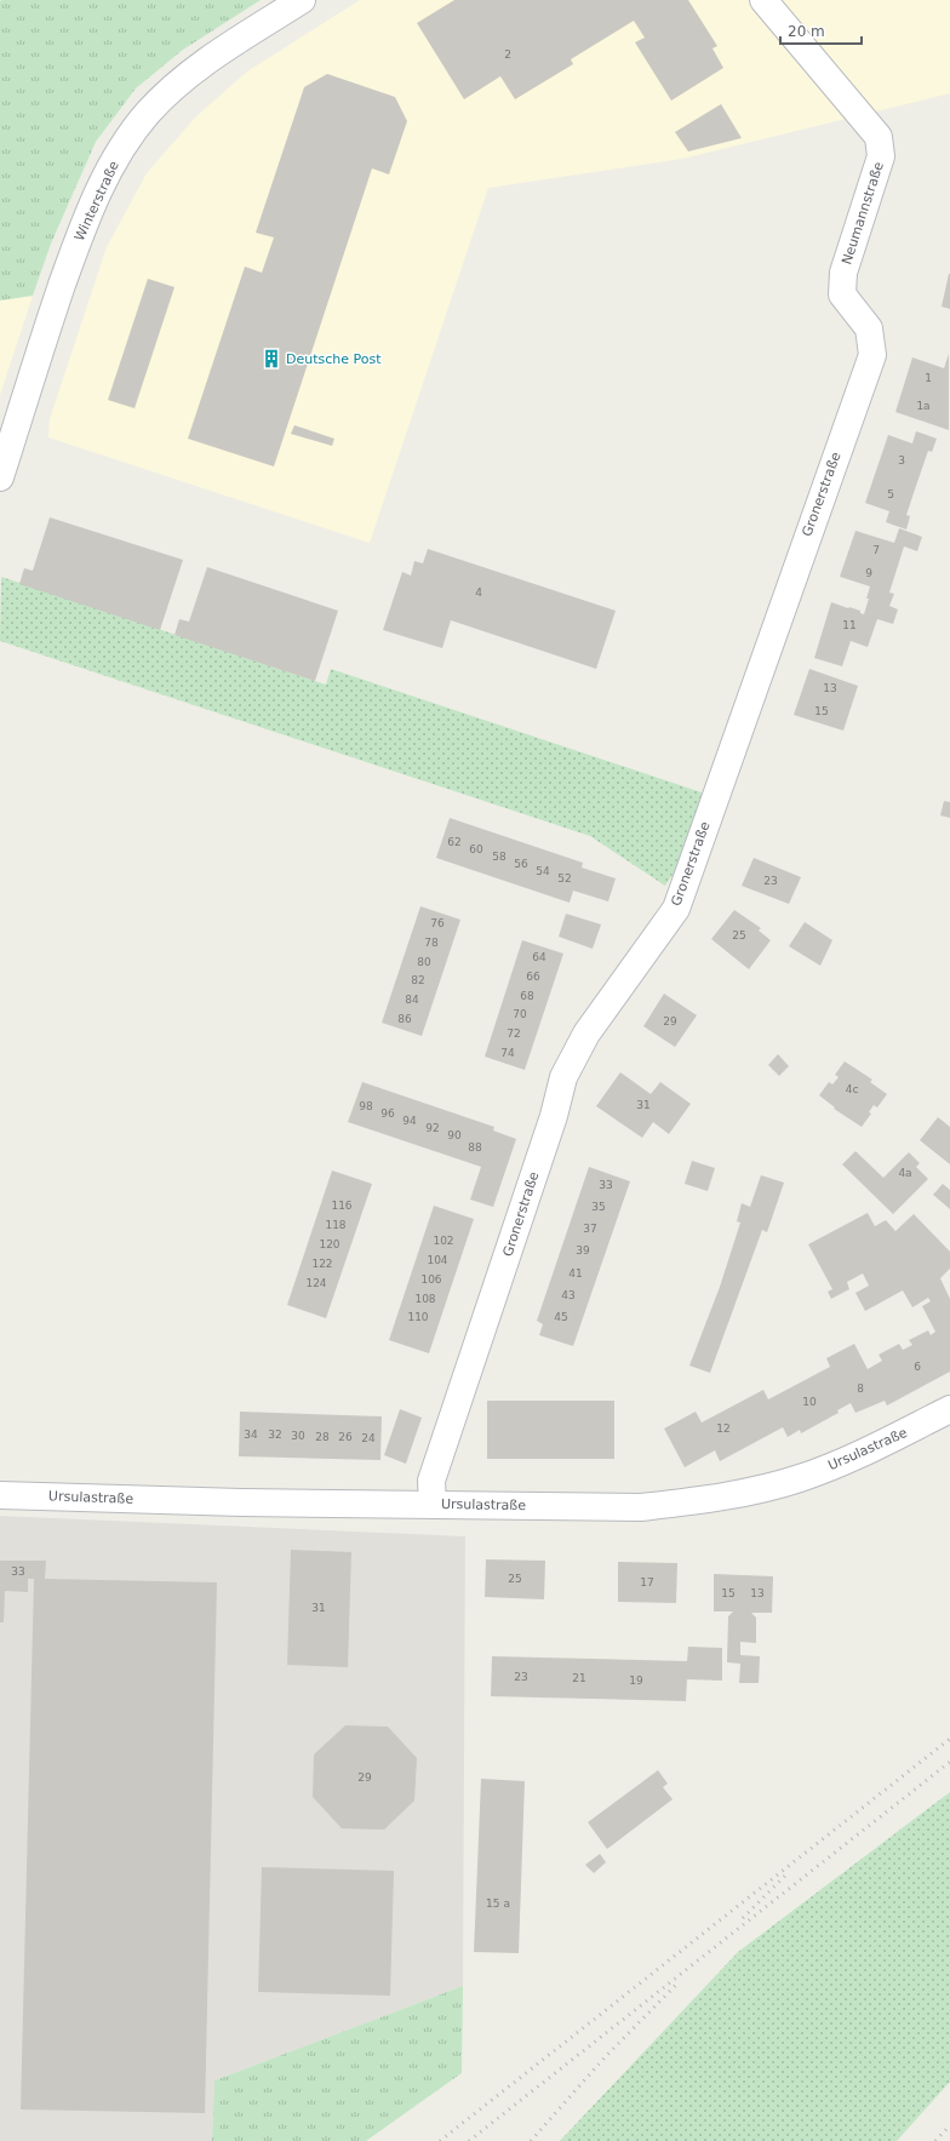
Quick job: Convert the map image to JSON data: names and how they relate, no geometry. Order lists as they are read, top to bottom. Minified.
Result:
{"streets":{"street":["Winterstraße","Neumannstraße","Gronerstraße","Ursulastraße"]},"crossings":[["Neumannstraße","Gronerstraße"],["Gronerstraße","Ursulastraße"]],"places":{"building":["Deutsche Post"]},"house_numbers":["2","1","1a","3","5","7","9","4","11","13","15","62","60","58","56","54","52","23","76","25","78","64","80","66","82","68","84","70","86","29","72","74","4c","31","98","96","94","92","90","88","4a","33","116","35","118","37","102","120","39","104","122","41","106","124","43","108","110","45","6","8","10","12","34","32","30","28","26","24","33","25","17","15","13","31","23","21","19","29","15 a"],"scale_bar":"20 m"}
